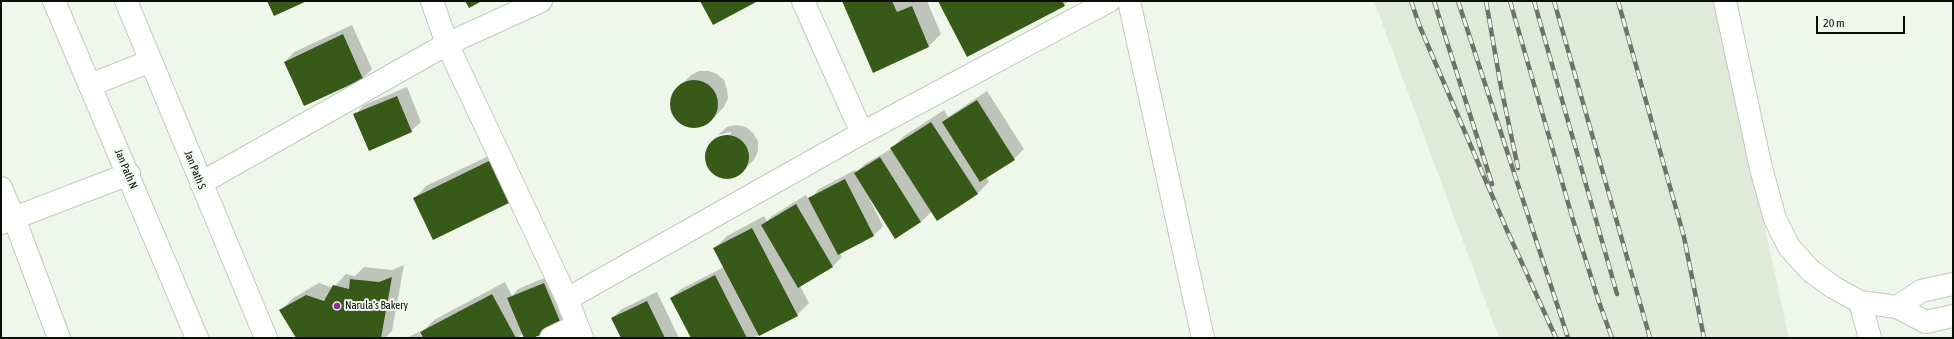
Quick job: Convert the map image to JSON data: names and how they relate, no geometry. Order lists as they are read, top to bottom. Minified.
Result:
{"streets":{"street":["Jan Path N","Jan Path S"]},"places":["Narula's Bakery"],"scale_bar":"20 m"}
